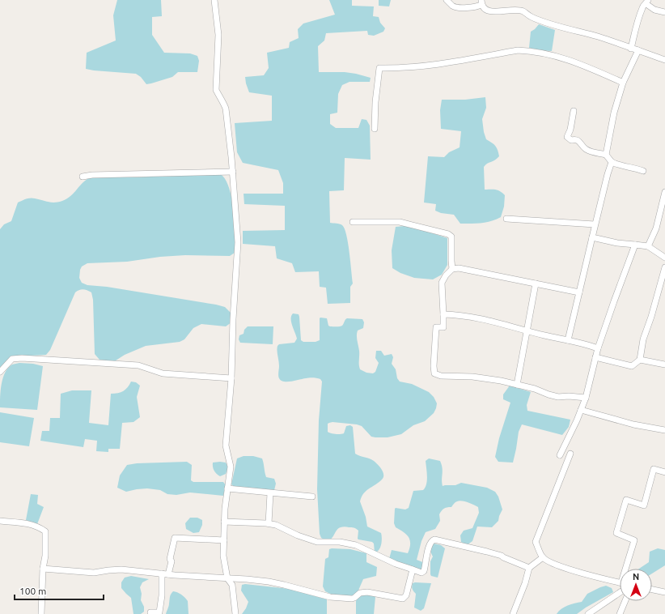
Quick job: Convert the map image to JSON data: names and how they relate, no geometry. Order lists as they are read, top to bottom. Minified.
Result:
{"scale_bar":"100 m","north":"top"}
